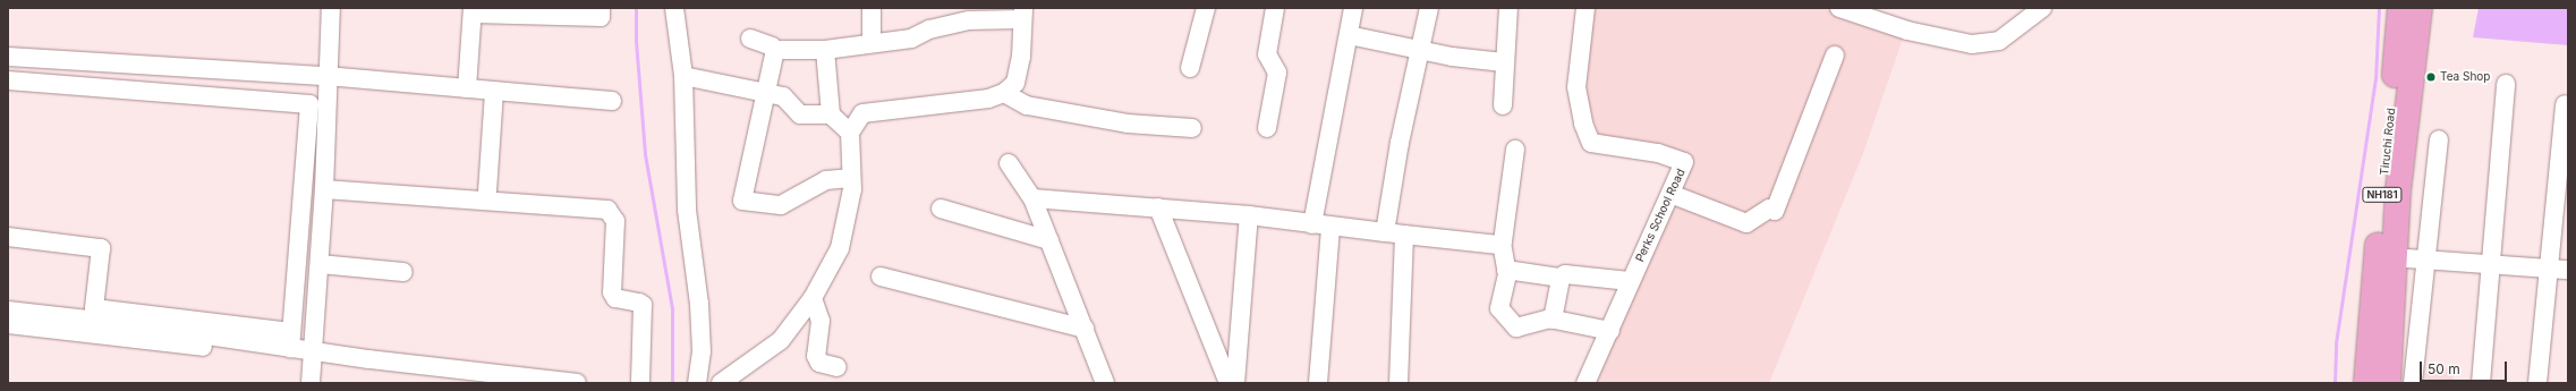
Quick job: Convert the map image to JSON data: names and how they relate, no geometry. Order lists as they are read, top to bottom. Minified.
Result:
{"streets":{"highway":["Tiruchi Road","NH181"],"street":["Perks School Road"]},"places":["Tea Shop"],"scale_bar":"50 m"}
